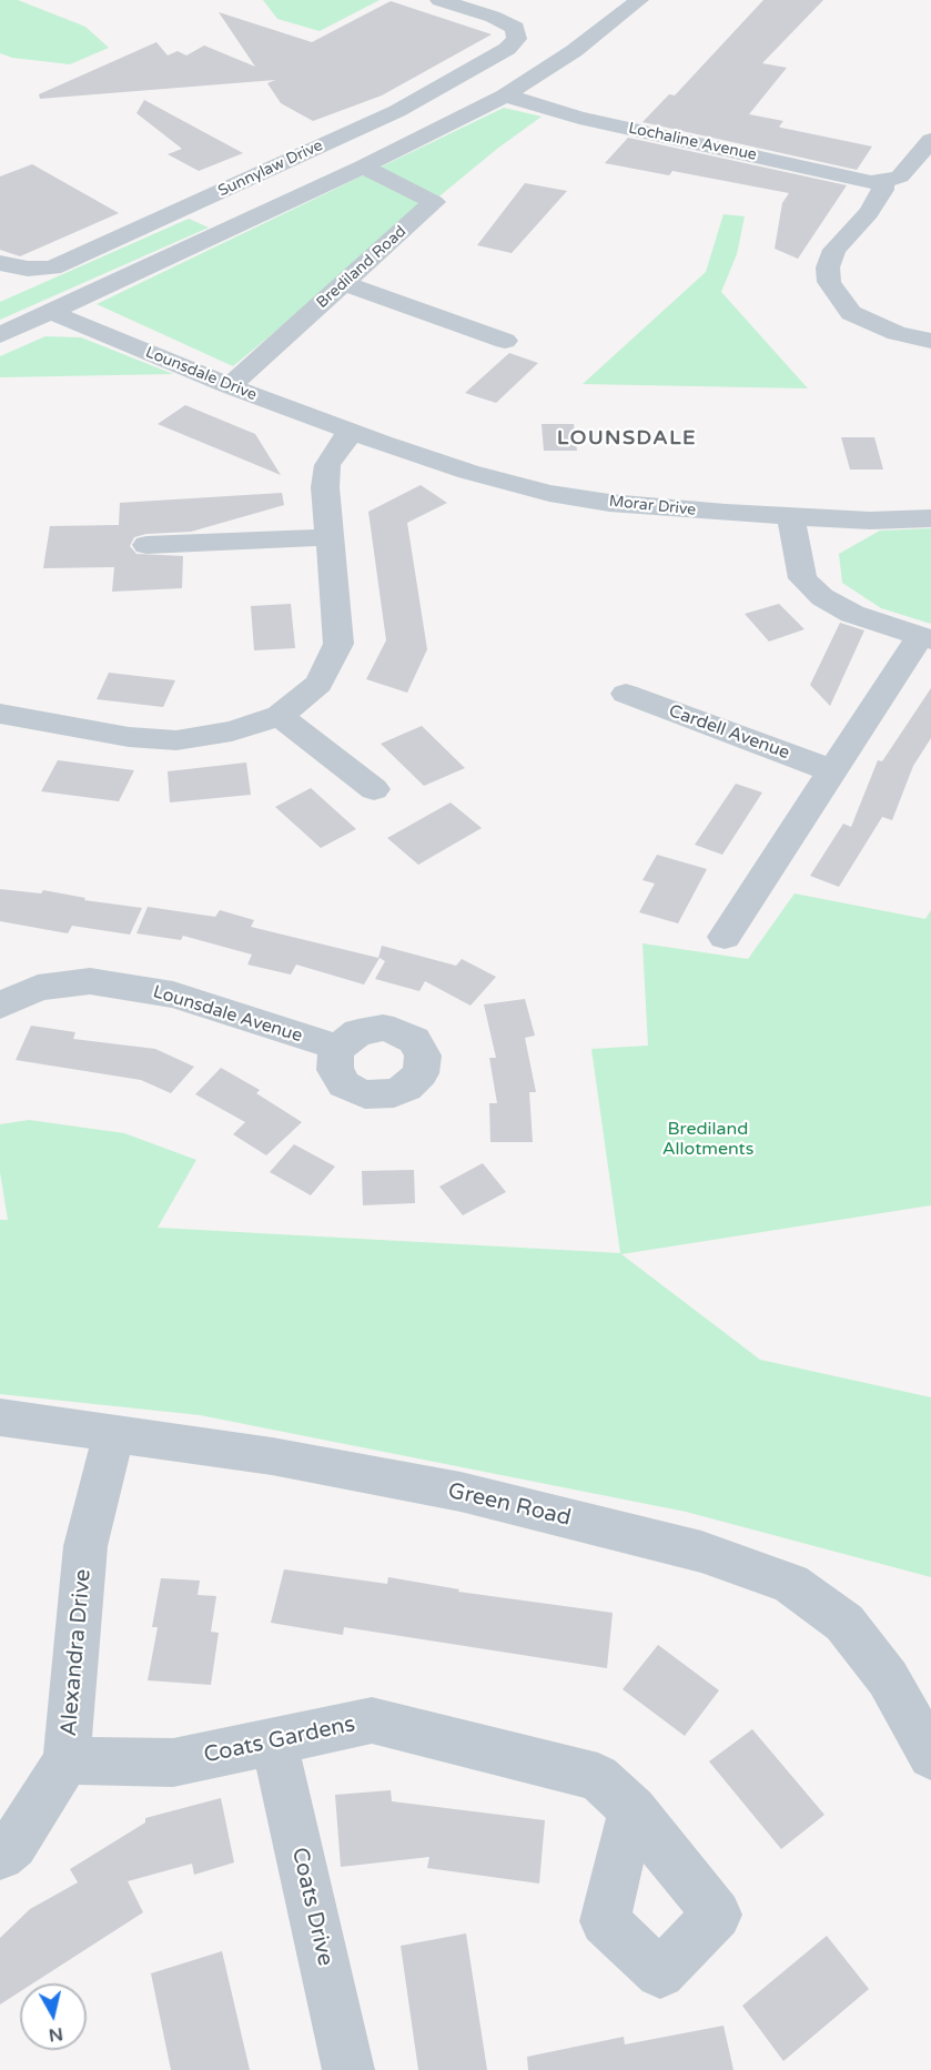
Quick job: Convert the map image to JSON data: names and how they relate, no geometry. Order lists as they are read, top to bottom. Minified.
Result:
{"streets":{"street":["Lochaline Avenue","Sunnylaw Drive","Brediland Road","Lounsdale Drive","Morar Drive","Cardell Avenue","Lounsdale Avenue","Green Road","Alexandra Drive","Coats Gardens","Coats Drive"]},"crossings":[["Brediland Road","Lounsdale Drive"],["Lounsdale Drive","Morar Drive"],["Green Road","Alexandra Drive"],["Alexandra Drive","Coats Gardens"],["Coats Gardens","Coats Drive"]],"districts":["LOUNSDALE"],"parks":["Brediland Allotments"],"north":"bottom"}
